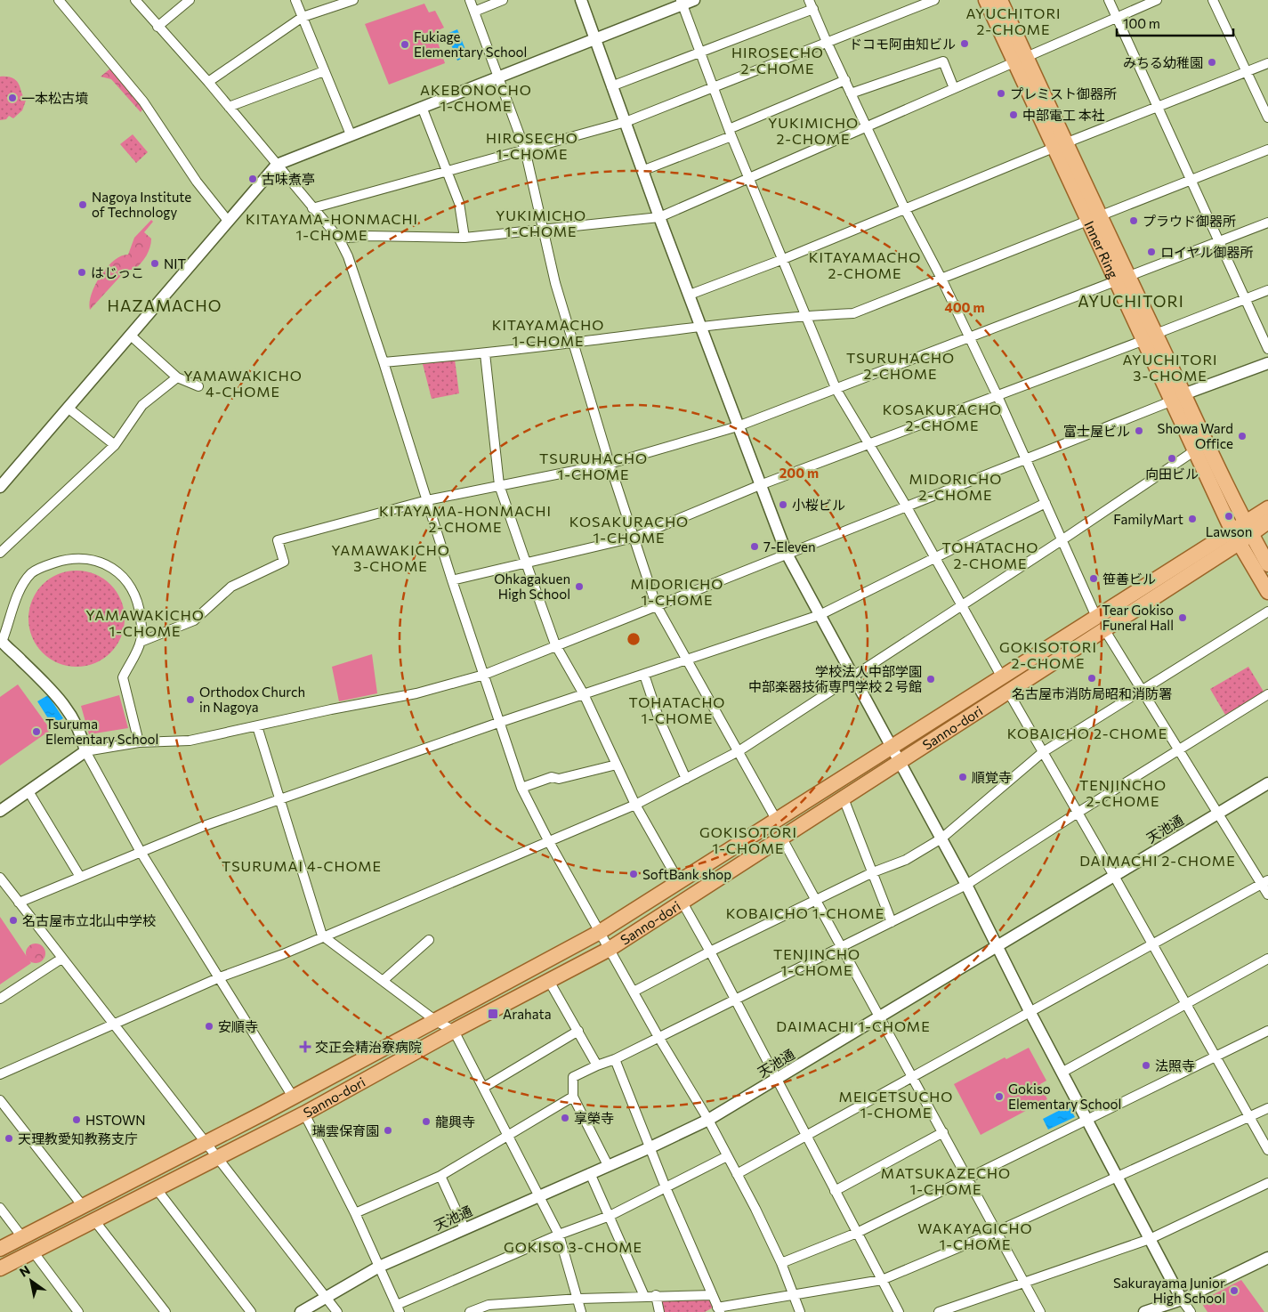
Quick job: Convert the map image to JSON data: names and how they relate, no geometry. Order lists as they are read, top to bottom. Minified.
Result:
{"streets":{"main road":["Inner Ring","Sanno-dori"],"street":["天池通"]},"crossings":[["Inner Ring","Sanno-dori"]],"districts":["AYUCHITORI 2-CHOME","HIROSECHO 2-CHOME","AKEBONOCHO 1-CHOME","YUKIMICHO 2-CHOME","HIROSECHO 1-CHOME","YUKIMICHO 1-CHOME","KITAYAMA-HONMACHI 1-CHOME","KITAYAMACHO 2-CHOME","AYUCHITORI","HAZAMACHO","KITAYAMACHO 1-CHOME","TSURUHACHO 2-CHOME","AYUCHITORI 3-CHOME","YAMAWAKICHO 4-CHOME","KOSAKURACHO 2-CHOME","TSURUHACHO 1-CHOME","MIDORICHO 2-CHOME","KITAYAMA-HONMACHI 2-CHOME","KOSAKURACHO 1-CHOME","TOHATACHO 2-CHOME","YAMAWAKICHO 3-CHOME","MIDORICHO 1-CHOME","YAMAWAKICHO 1-CHOME","GOKISOTORI 2-CHOME","TOHATACHO 1-CHOME","KOBAICHO 2-CHOME","TENJINCHO 2-CHOME","GOKISOTORI 1-CHOME","DAIMACHI 2-CHOME","TSURUMAI 4-CHOME","KOBAICHO 1-CHOME","TENJINCHO 1-CHOME","DAIMACHI 1-CHOME","MEIGETSUCHO 1-CHOME","MATSUKAZECHO 1-CHOME","WAKAYAGICHO 1-CHOME","GOKISO 3-CHOME"],"places":{"other":["ドコモ阿由知ビル","Fukiage Elementary School","みちる幼稚園","プレミスト御器所","一本松古墳","中部電工 本社","古味煮亭","Nagoya Institute of Technology","プラウド御器所","ロイヤル御器所","NIT","はじっこ","富士屋ビル","Showa Ward Office","向田ビル","小桜ビル","Lawson","FamilyMart","7-Eleven","笹善ビル","Ohkagakuen High School","Tear Gokiso Funeral Hall","名古屋市消防局昭和消防署","学校法人中部学園 中部楽器技術専門学校２号館","Orthodox Church in Nagoya","Tsuruma Elementary School","順覚寺","SoftBank shop","名古屋市立北山中学校","安順寺","法照寺","Gokiso Elementary School","享榮寺","HSTOWN","龍興寺","瑞雲保育園","天理教愛知教務支庁","Sakurayama Junior High School"],"transit":["Arahata"],"health":["交正会精治寮病院"]},"scale_bar":"100 m","north":"top left","rings":["400 m","200 m"]}
